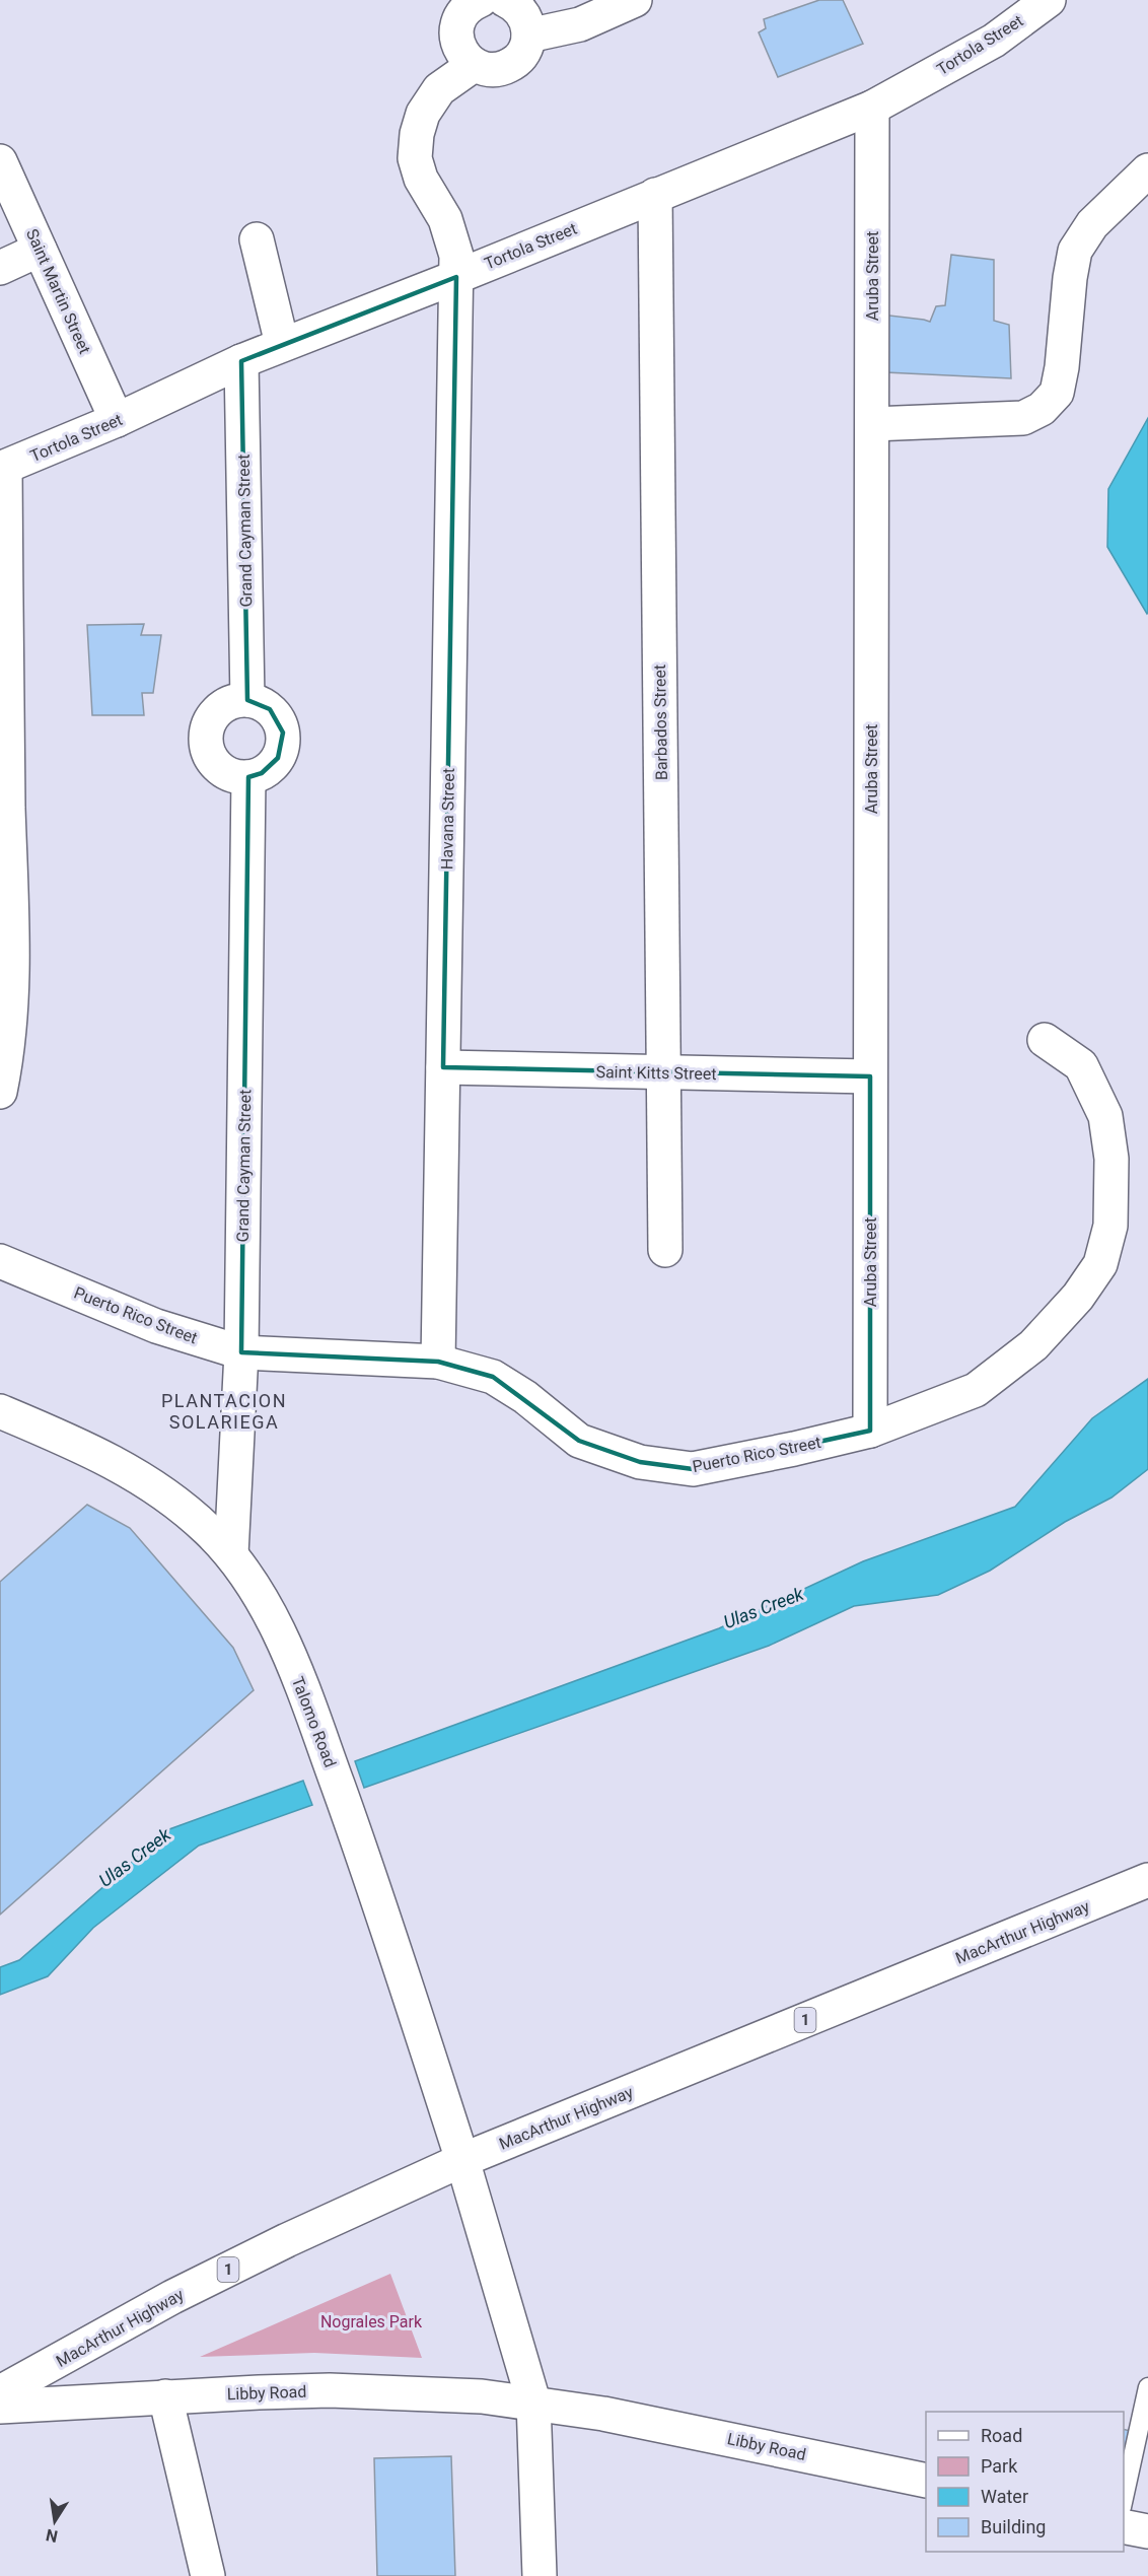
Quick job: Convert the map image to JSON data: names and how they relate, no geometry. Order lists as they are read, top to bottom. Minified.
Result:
{"streets":{"main road":["Tortola Street","Aruba Street","Saint Martin Street","Grand Cayman Street","Barbados Street","Havana Street","Saint Kitts Street","Puerto Rico Street","Talomo Road","MacArthur Highway","1","Libby Road"]},"crossings":[["Tortola Street","Aruba Street"],["Tortola Street","Saint Martin Street"],["Tortola Street","Grand Cayman Street"],["Tortola Street","Barbados Street"],["Tortola Street","Havana Street"],["Aruba Street","Saint Kitts Street"],["Aruba Street","Puerto Rico Street"],["Grand Cayman Street","Puerto Rico Street"],["Grand Cayman Street","Talomo Road"],["Barbados Street","Saint Kitts Street"],["Havana Street","Saint Kitts Street"],["Havana Street","Puerto Rico Street"],["Talomo Road","MacArthur Highway"]],"districts":["PLANTACION SOLARIEGA"],"water":["Ulas Creek"],"parks":["Nograles Park"],"legend":["Road","Park","Water","Building"],"north":"bottom"}
